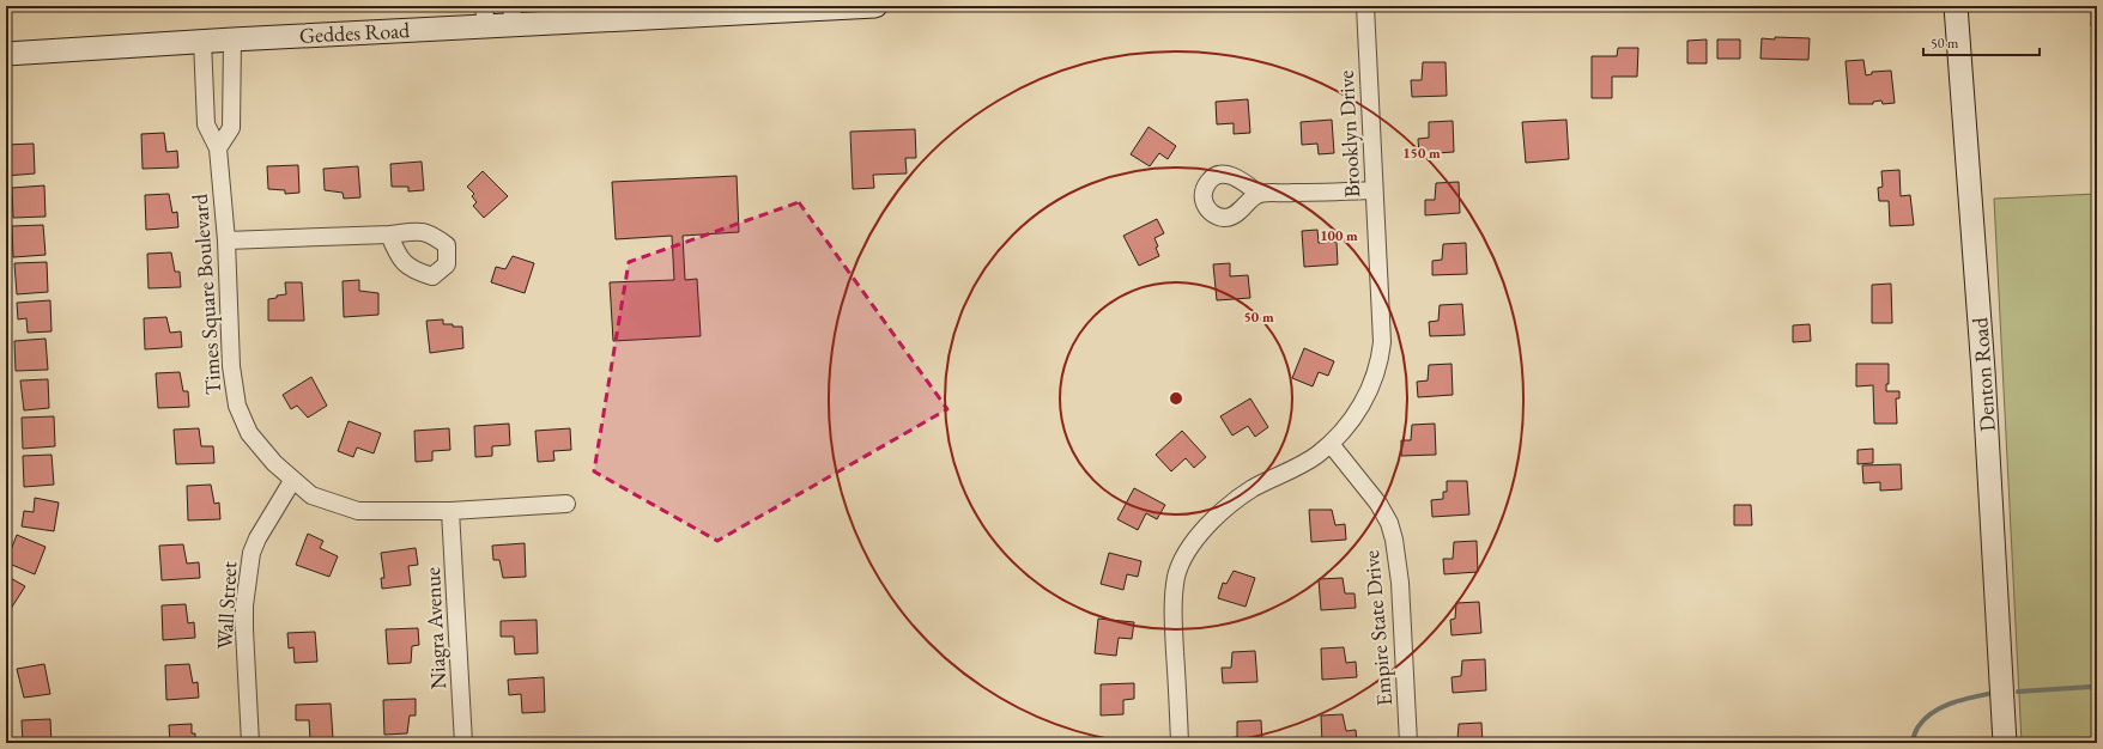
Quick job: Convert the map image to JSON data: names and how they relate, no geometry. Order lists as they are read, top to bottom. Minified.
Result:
{"streets":{"main road":["Geddes Road","Denton Road"],"street":["Brooklyn Drive","Times Square Boulevard","Wall Street","Niagra Avenue","Empire State Drive"]},"crossings":[["Geddes Road","Times Square Boulevard"],["Brooklyn Drive","Empire State Drive"],["Times Square Boulevard","Wall Street"],["Times Square Boulevard","Niagra Avenue"]],"scale_bar":"50 m","rings":["150 m","100 m","50 m"]}
